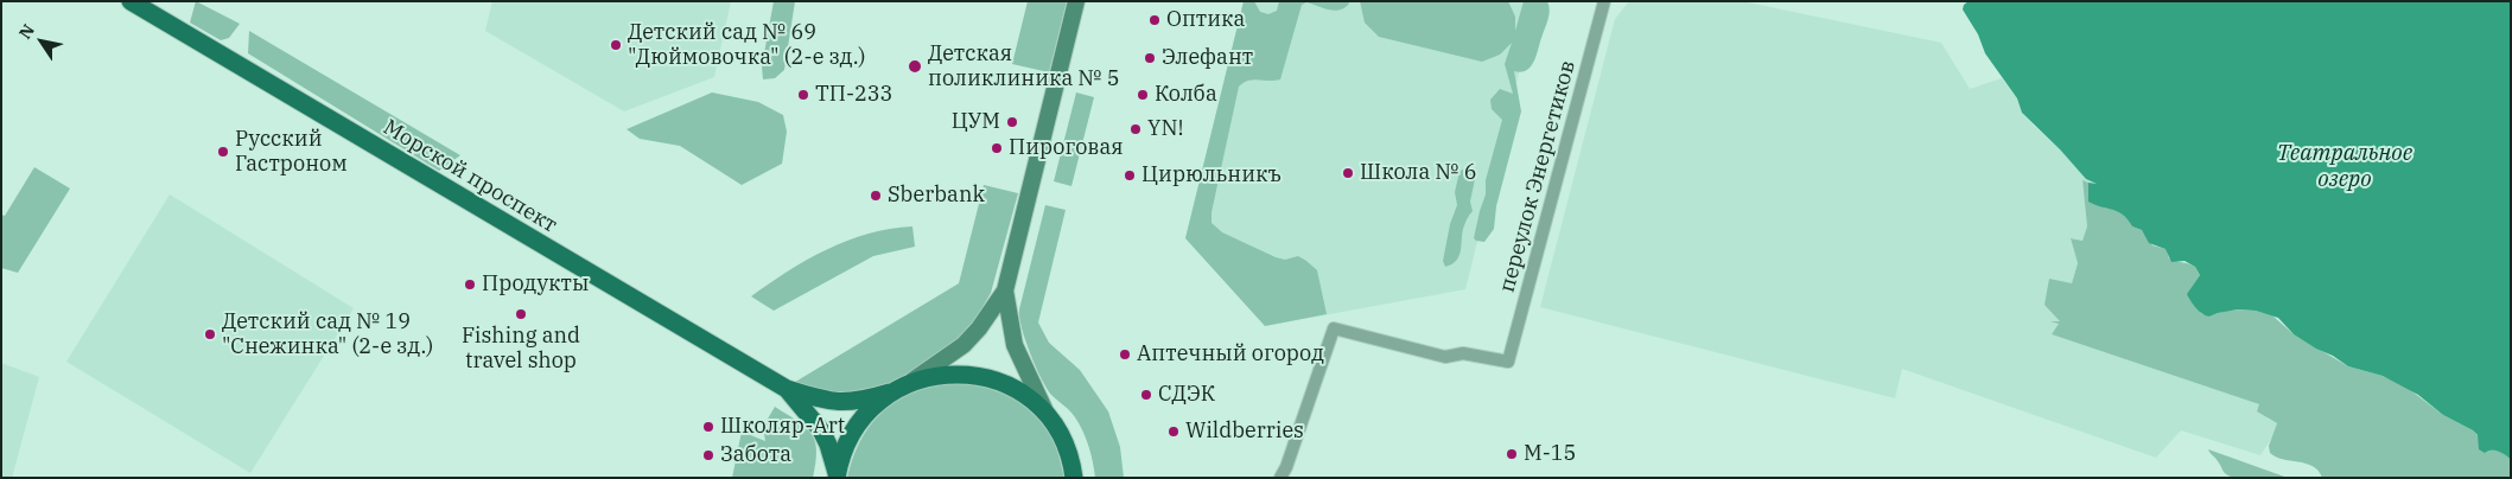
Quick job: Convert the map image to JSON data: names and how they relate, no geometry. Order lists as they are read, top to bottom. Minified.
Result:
{"streets":{"main road":["Морской проспект"],"street":["переулок Энергетиков"]},"water":["Театральное озеро"],"places":["Оптика","Детский сад № 69 \"Дюймовочка\" (2-е зд.)","Элефант","Детская поликлиника № 5","ТП-233","Колба","ЦУМ","YN!","Пироговая","Русский Гастроном","Школа № 6","Цирюльникъ","Sberbank","Продукты","Fishing and travel shop","Детский сад № 19 \"Снежинка\" (2-е зд.)","Аптечный огород","СДЭК","Школяр-Art","Wildberries","М-15","Забота"],"north":"top left"}
